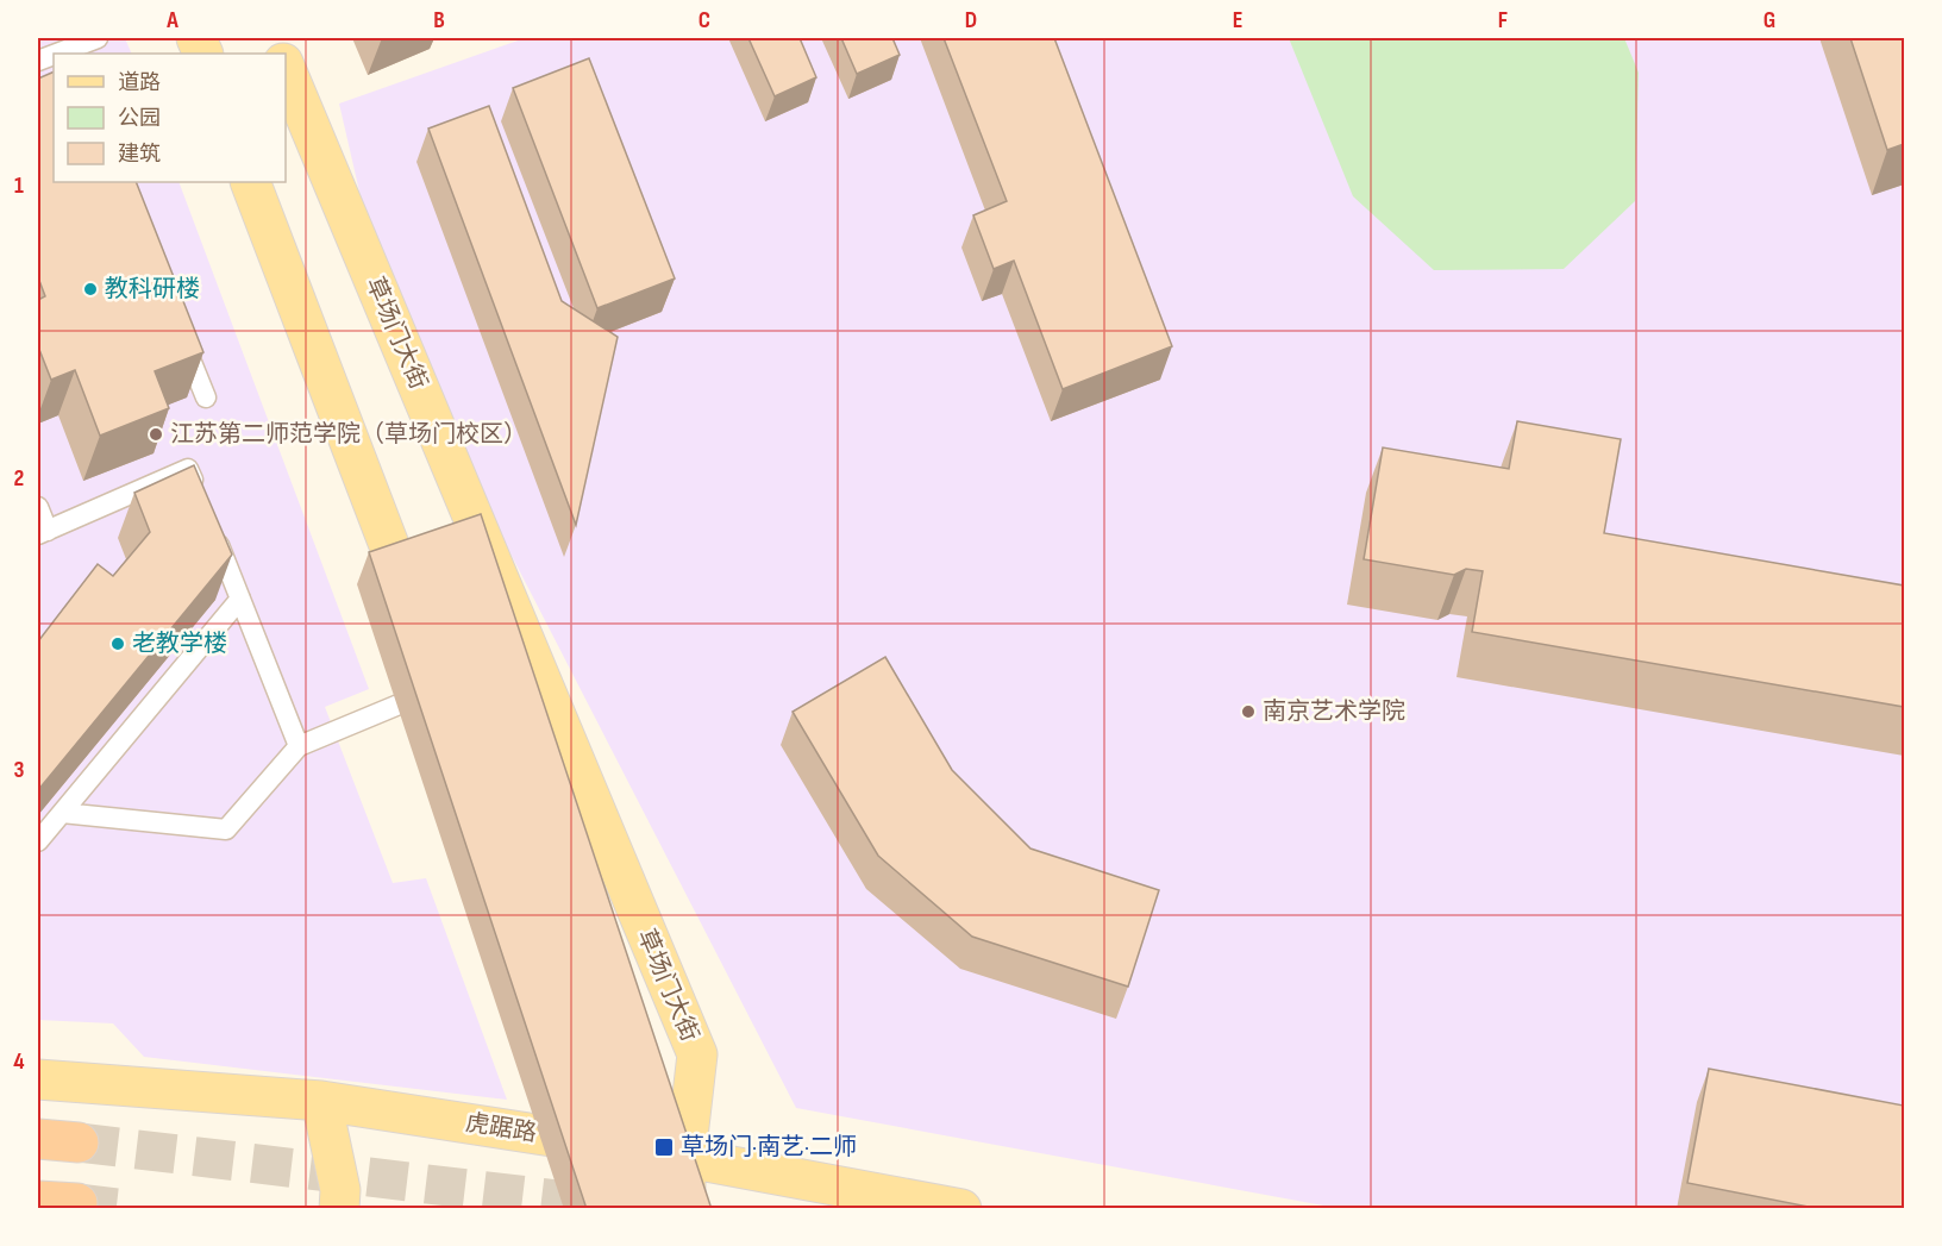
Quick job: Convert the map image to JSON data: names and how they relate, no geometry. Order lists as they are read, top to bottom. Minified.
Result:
{"streets":{"main road":["草场门大街","虎踞路"]},"crossings":[["草场门大街","虎踞路"]],"places":{"other":["教科研楼","江苏第二师范学院（草场门校区）","老教学楼","南京艺术学院"],"transit":["草场门·南艺·二师"]},"legend":["道路","公园","建筑"],"grid":{"columns":["A","B","C","D","E","F","G"],"rows":["1","2","3","4"]}}
